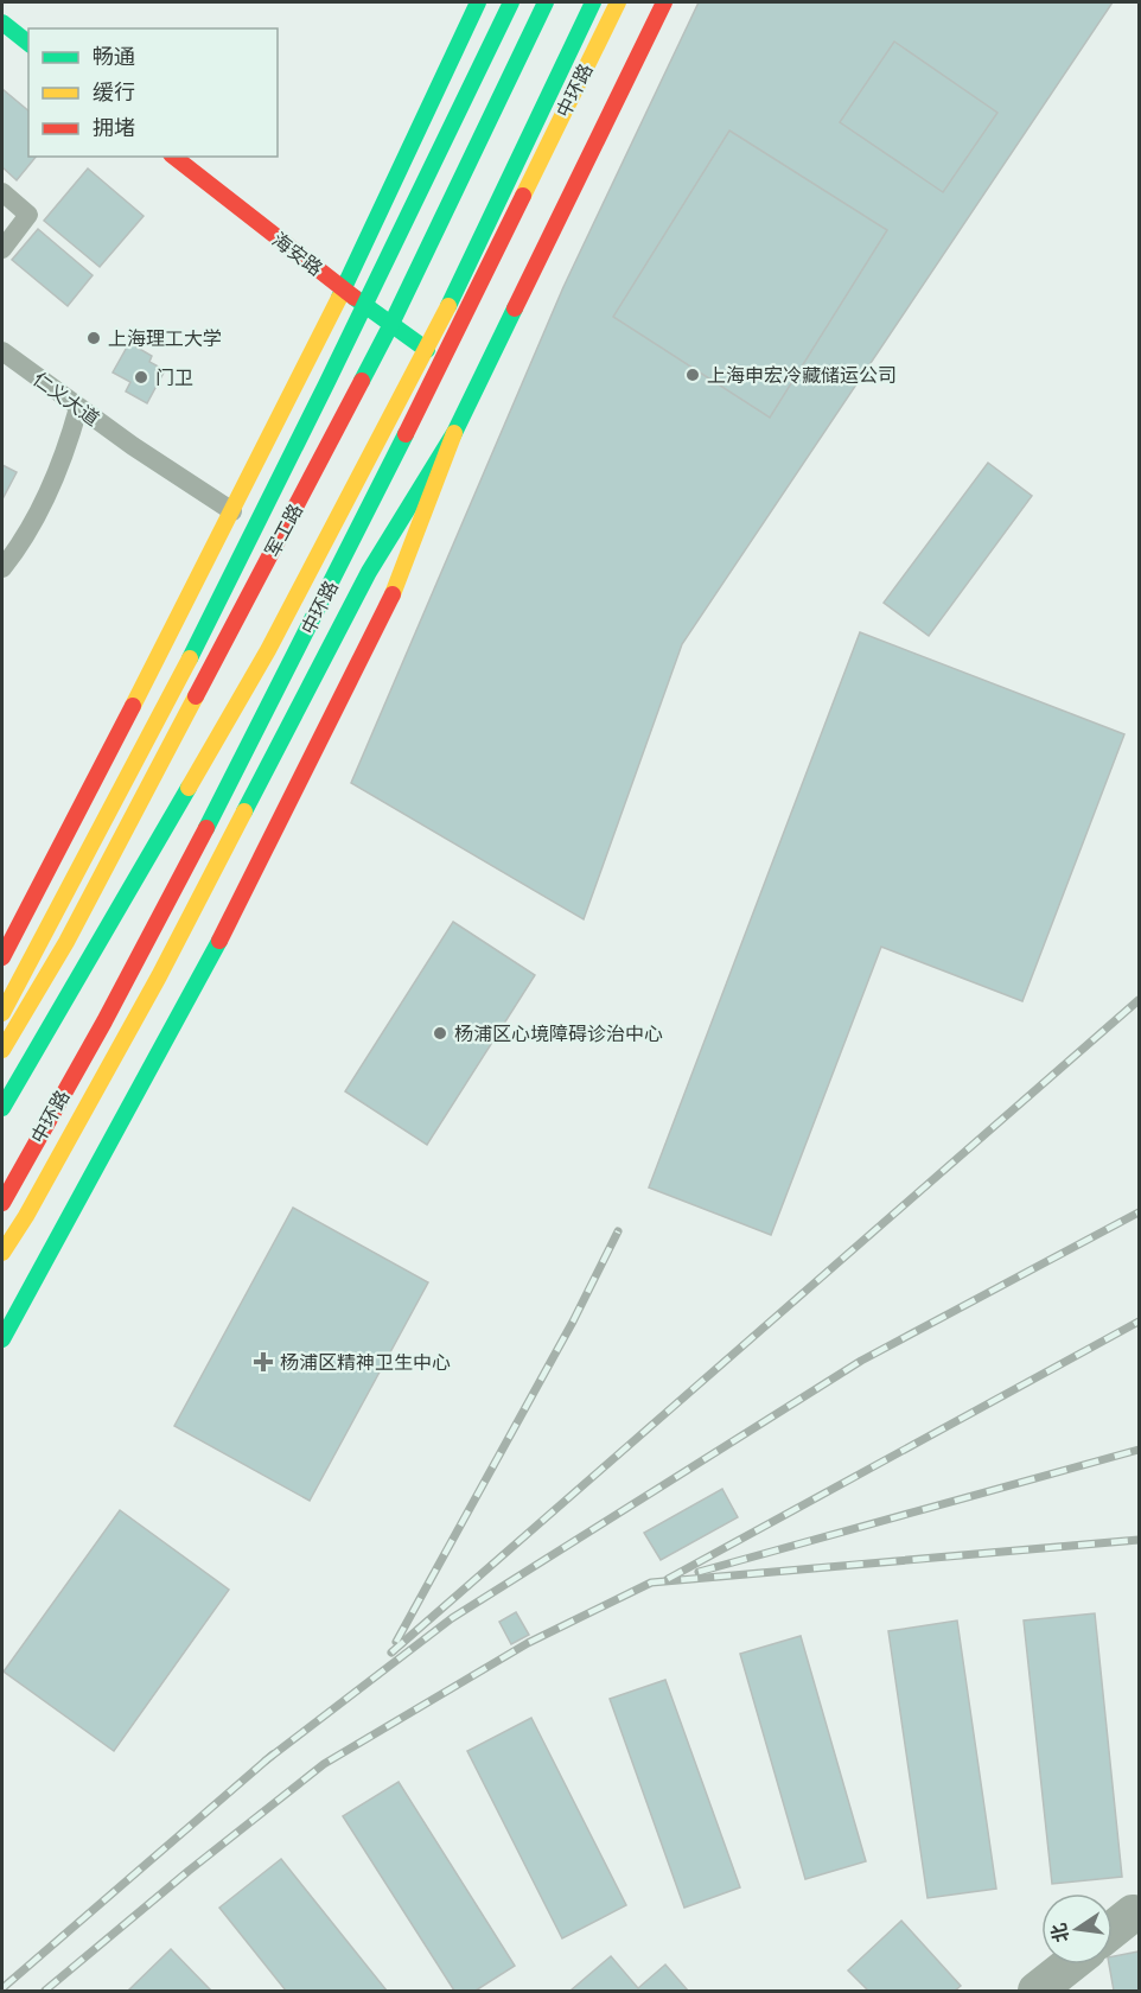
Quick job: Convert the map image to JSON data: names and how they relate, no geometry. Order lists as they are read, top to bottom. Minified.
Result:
{"streets":{"main road":["中环路","海安路","军工路"],"lane":["仁义大道"]},"crossings":[["海安路","军工路"]],"places":{"other":["上海理工大学","上海申宏冷藏储运公司","门卫","杨浦区心境障碍诊治中心"],"health":["杨浦区精神卫生中心"]},"legend":["畅通","缓行","拥堵"],"north":"left"}
